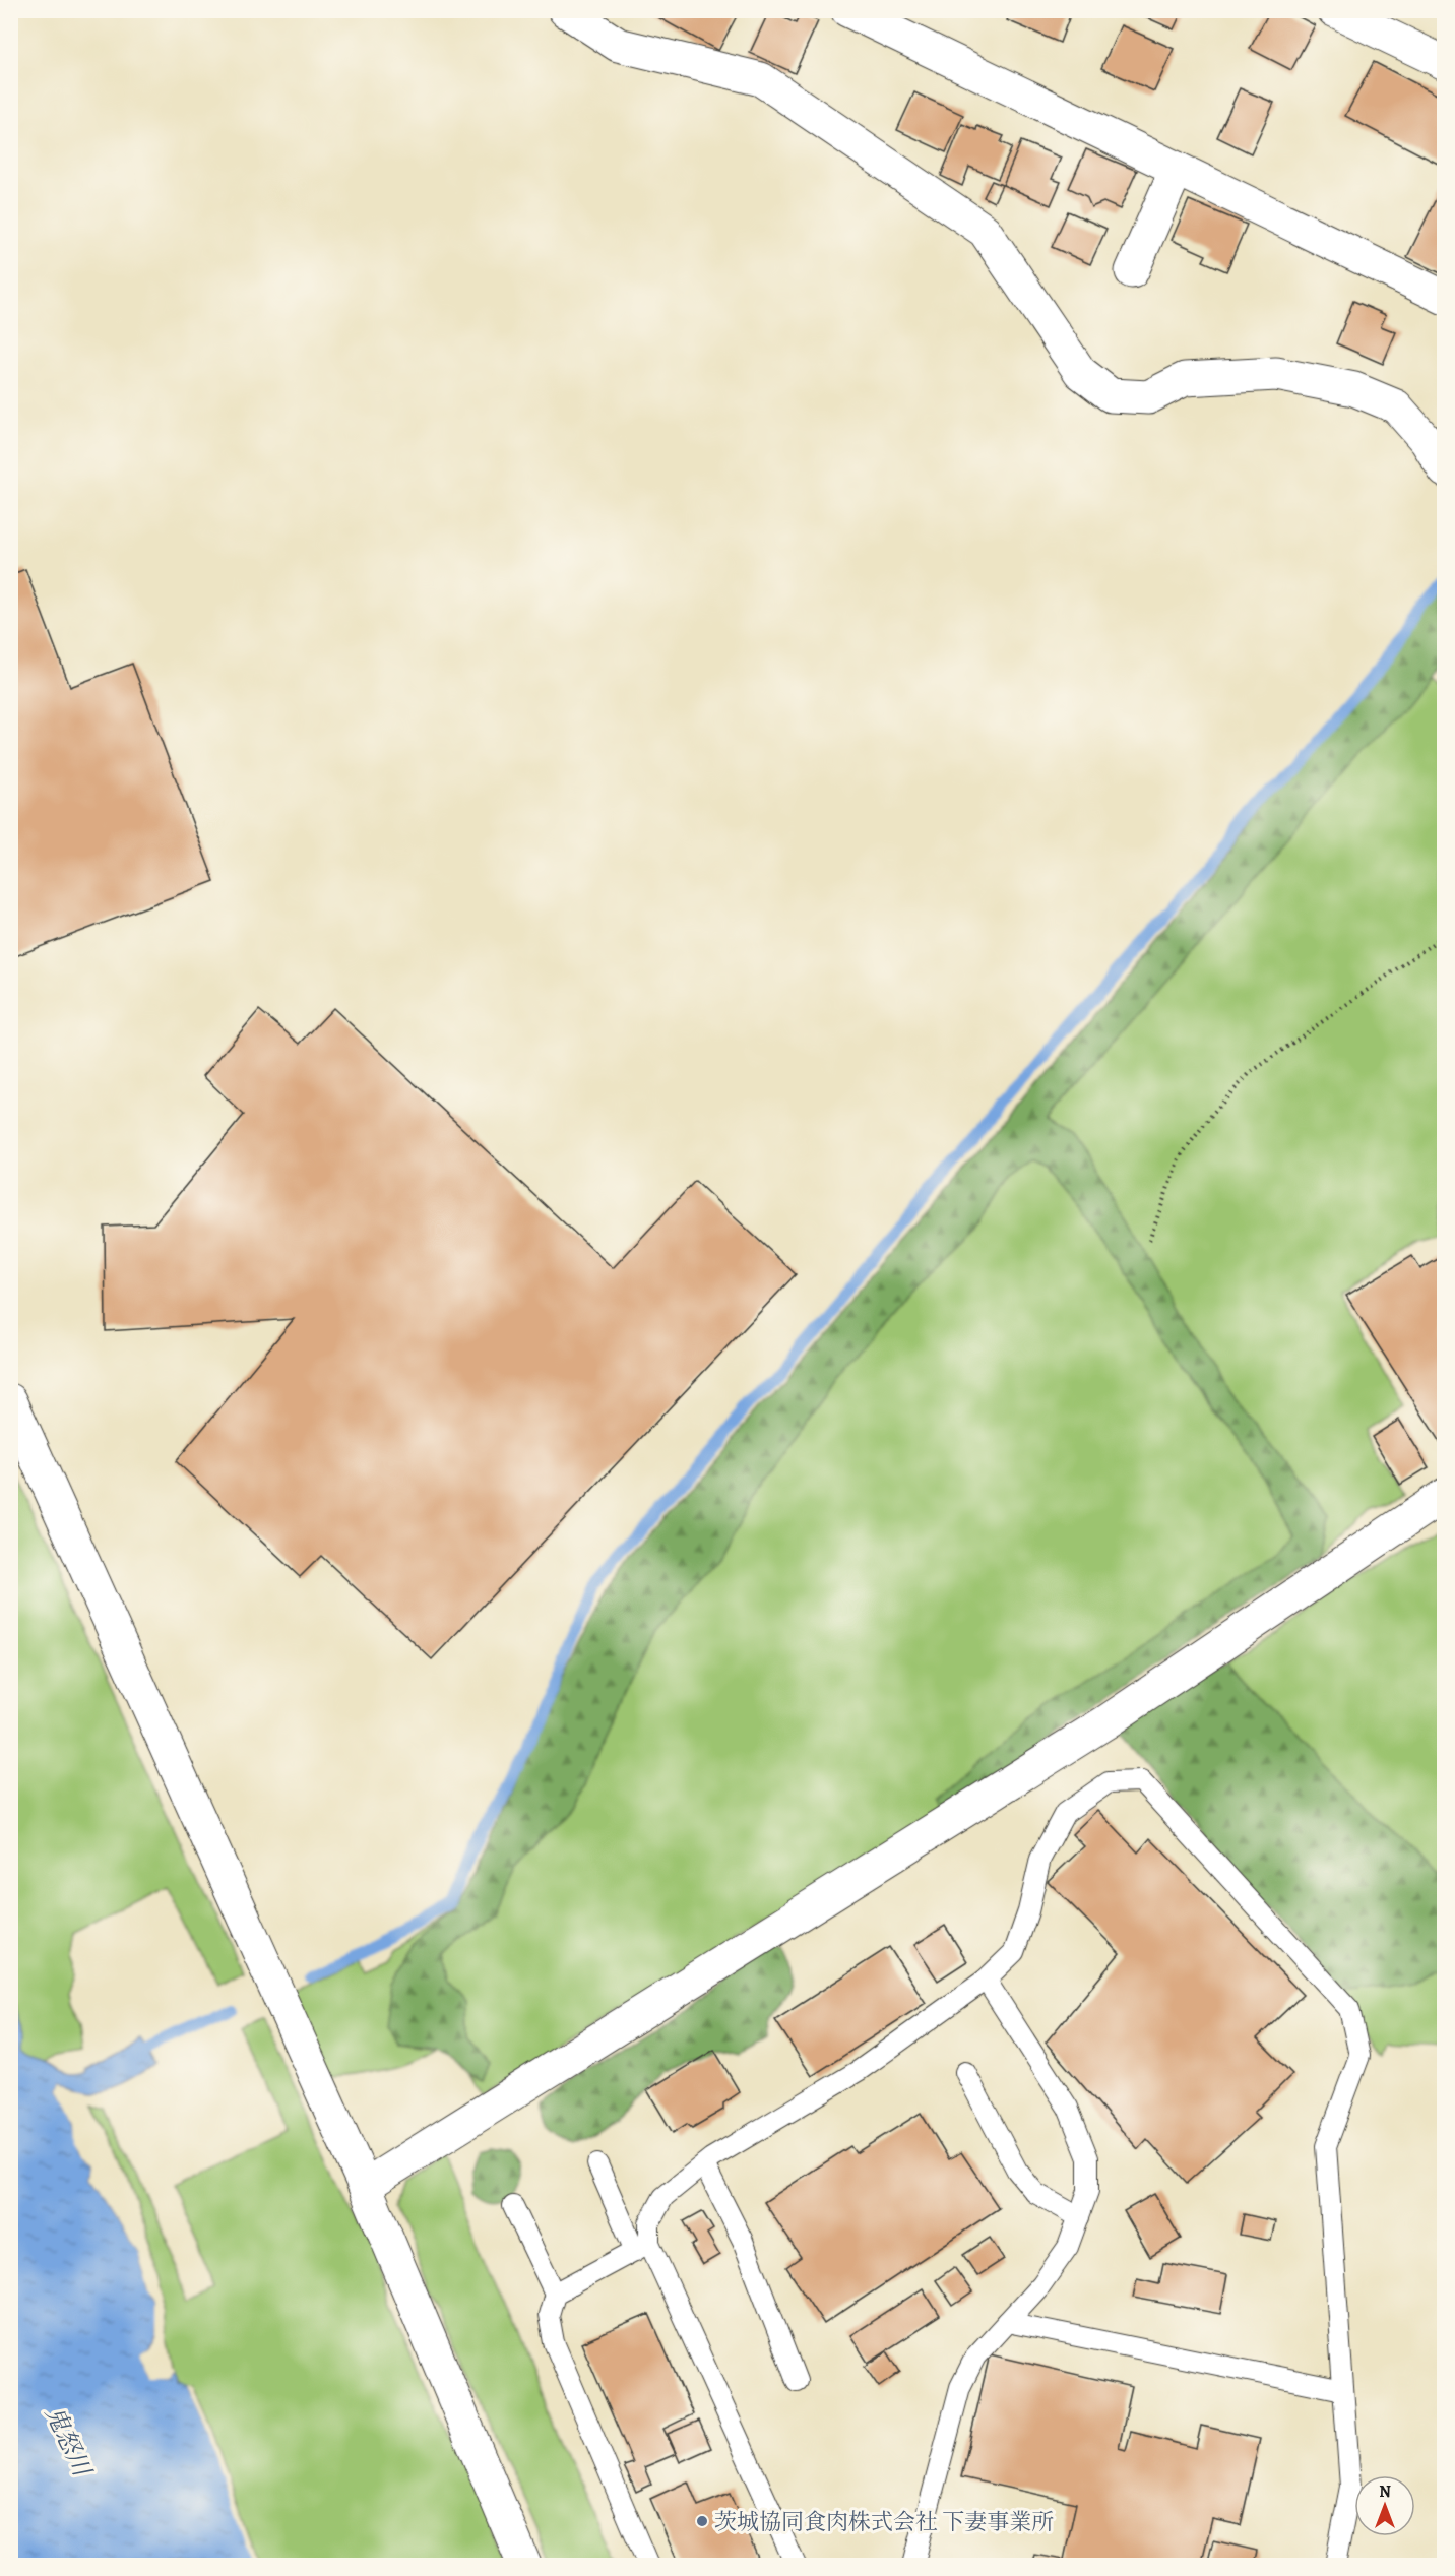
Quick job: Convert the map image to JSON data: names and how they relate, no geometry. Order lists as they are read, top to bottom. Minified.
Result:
{"water":["鬼怒川"],"places":["茨城協同食肉株式会社 下妻事業所"],"north":"top"}
